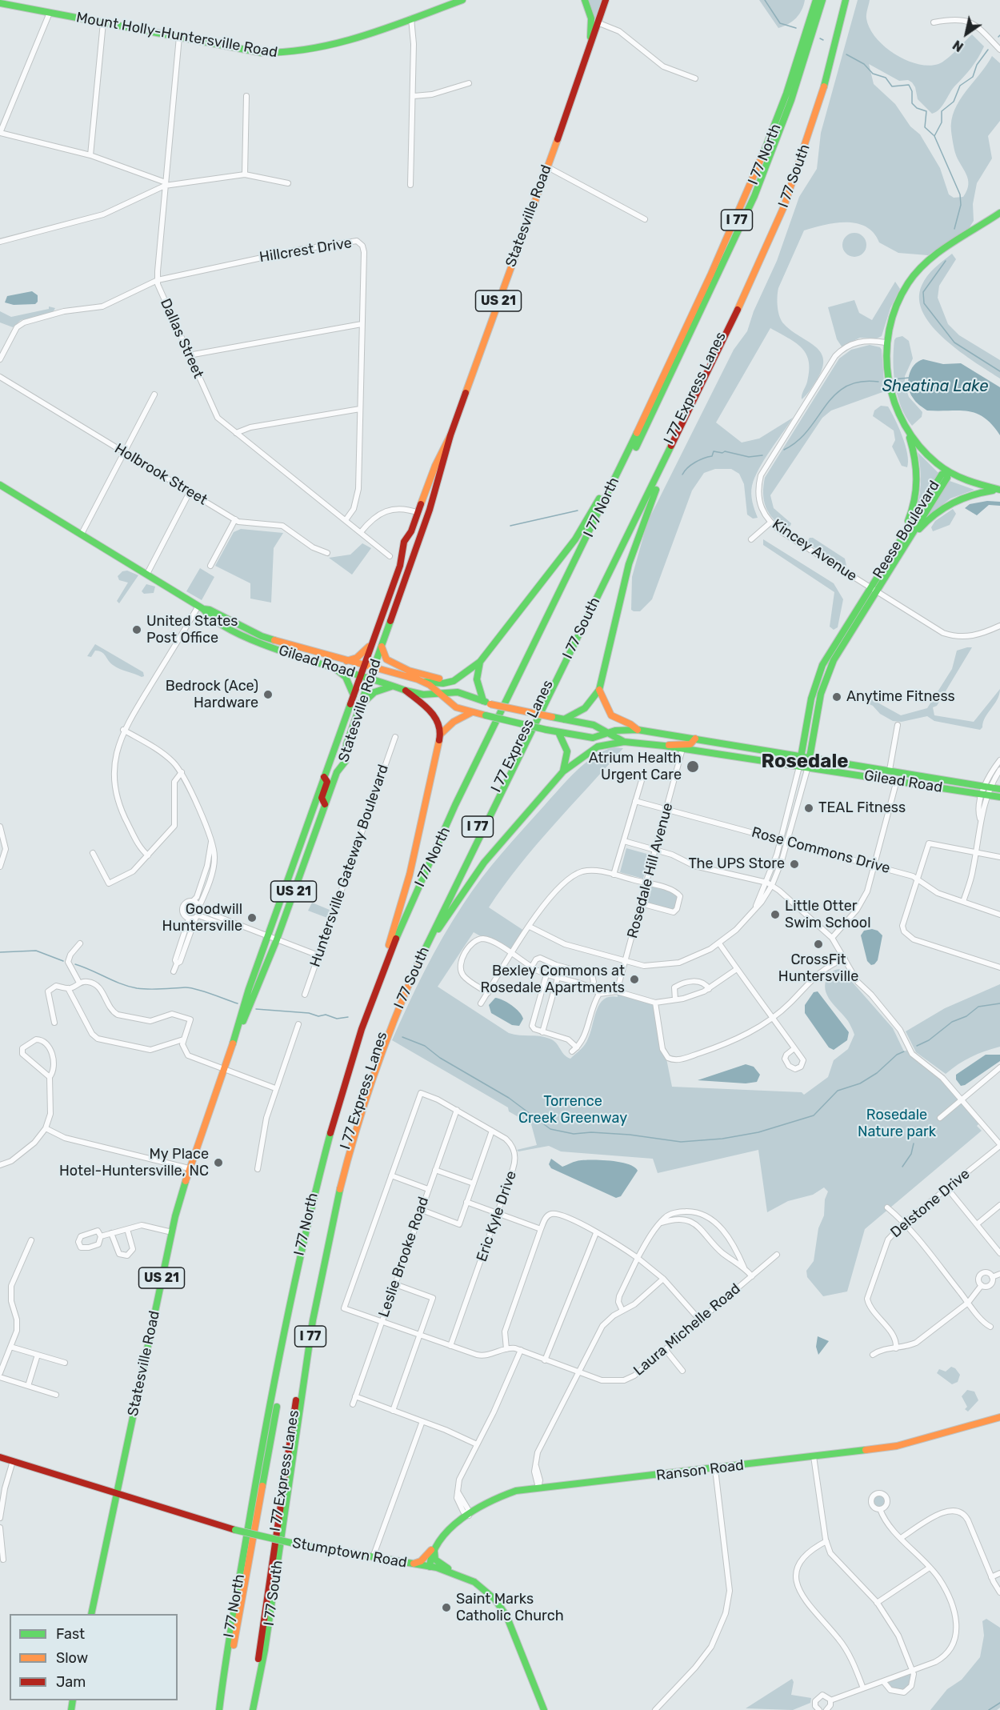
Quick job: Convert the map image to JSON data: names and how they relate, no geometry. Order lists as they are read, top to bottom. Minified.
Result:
{"streets":{"main road":["Mount Holly-Huntersville Road","I 77 North","I 77 South","Statesville Road","I 77","US 21","I 77 Express Lanes","Reese Boulevard","Gilead Road","Ranson Road","Stumptown Road"],"street":["Hillcrest Drive","Dallas Street","Holbrook Street","Kincey Avenue","Rose Commons Drive","Huntersville Gateway Boulevard","Rosedale Hill Avenue","Delstone Drive","Eric Kyle Drive","Leslie Brooke Road","Laura Michelle Road"]},"crossings":[["Mount Holly-Huntersville Road","Dallas Street"],["I 77 North","I 77 Express Lanes"],["I 77 South","I 77 Express Lanes"],["Statesville Road","Gilead Road"],["Statesville Road","Stumptown Road"],["Hillcrest Drive","Dallas Street"],["Reese Boulevard","Kincey Avenue"],["Reese Boulevard","Gilead Road"],["Reese Boulevard","Rose Commons Drive"],["Reese Boulevard","Rosedale Hill Avenue"],["Gilead Road","Rosedale Hill Avenue"],["Rose Commons Drive","Rosedale Hill Avenue"],["Eric Kyle Drive","Leslie Brooke Road"],["Eric Kyle Drive","Laura Michelle Road"],["Leslie Brooke Road","Laura Michelle Road"],["Ranson Road","Stumptown Road"]],"districts":["Rosedale"],"water":["Sheatina Lake"],"parks":["Torrence Creek Greenway","Rosedale Nature park"],"places":["United States Post Office","Bedrock (Ace) Hardware","Anytime Fitness","Atrium Health Urgent Care","TEAL Fitness","The UPS Store","Little Otter Swim School","Goodwill Huntersville","CrossFit Huntersville","Bexley Commons at Rosedale Apartments","My Place Hotel-Huntersville, NC","Saint Marks Catholic Church"],"legend":["Fast","Slow","Jam"],"north":"bottom left"}
